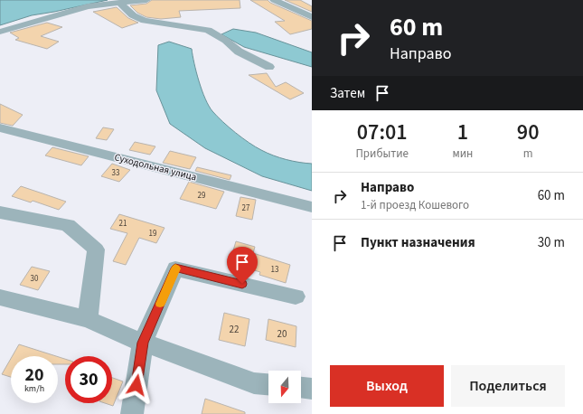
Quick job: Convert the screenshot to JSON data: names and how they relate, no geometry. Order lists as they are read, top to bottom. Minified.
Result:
{"streets":{"street":["Суходольная улица"]},"house_numbers":["33","29","27","21","19","13","30","22","20"],"north":"bottom","page":{"turn":["60 m","Направо"],"then":"Затем","eta":["07:01","Прибытие","1","мин","90","m"],"list":[{"name":"Направо","note":"1-й проезд Кошевого","value":"60 m"},{"name":"Пункт назначения","value":"30 m"}],"speed":"20 km/h","limit":"30","buttons":["Выход","Поделиться"]}}
